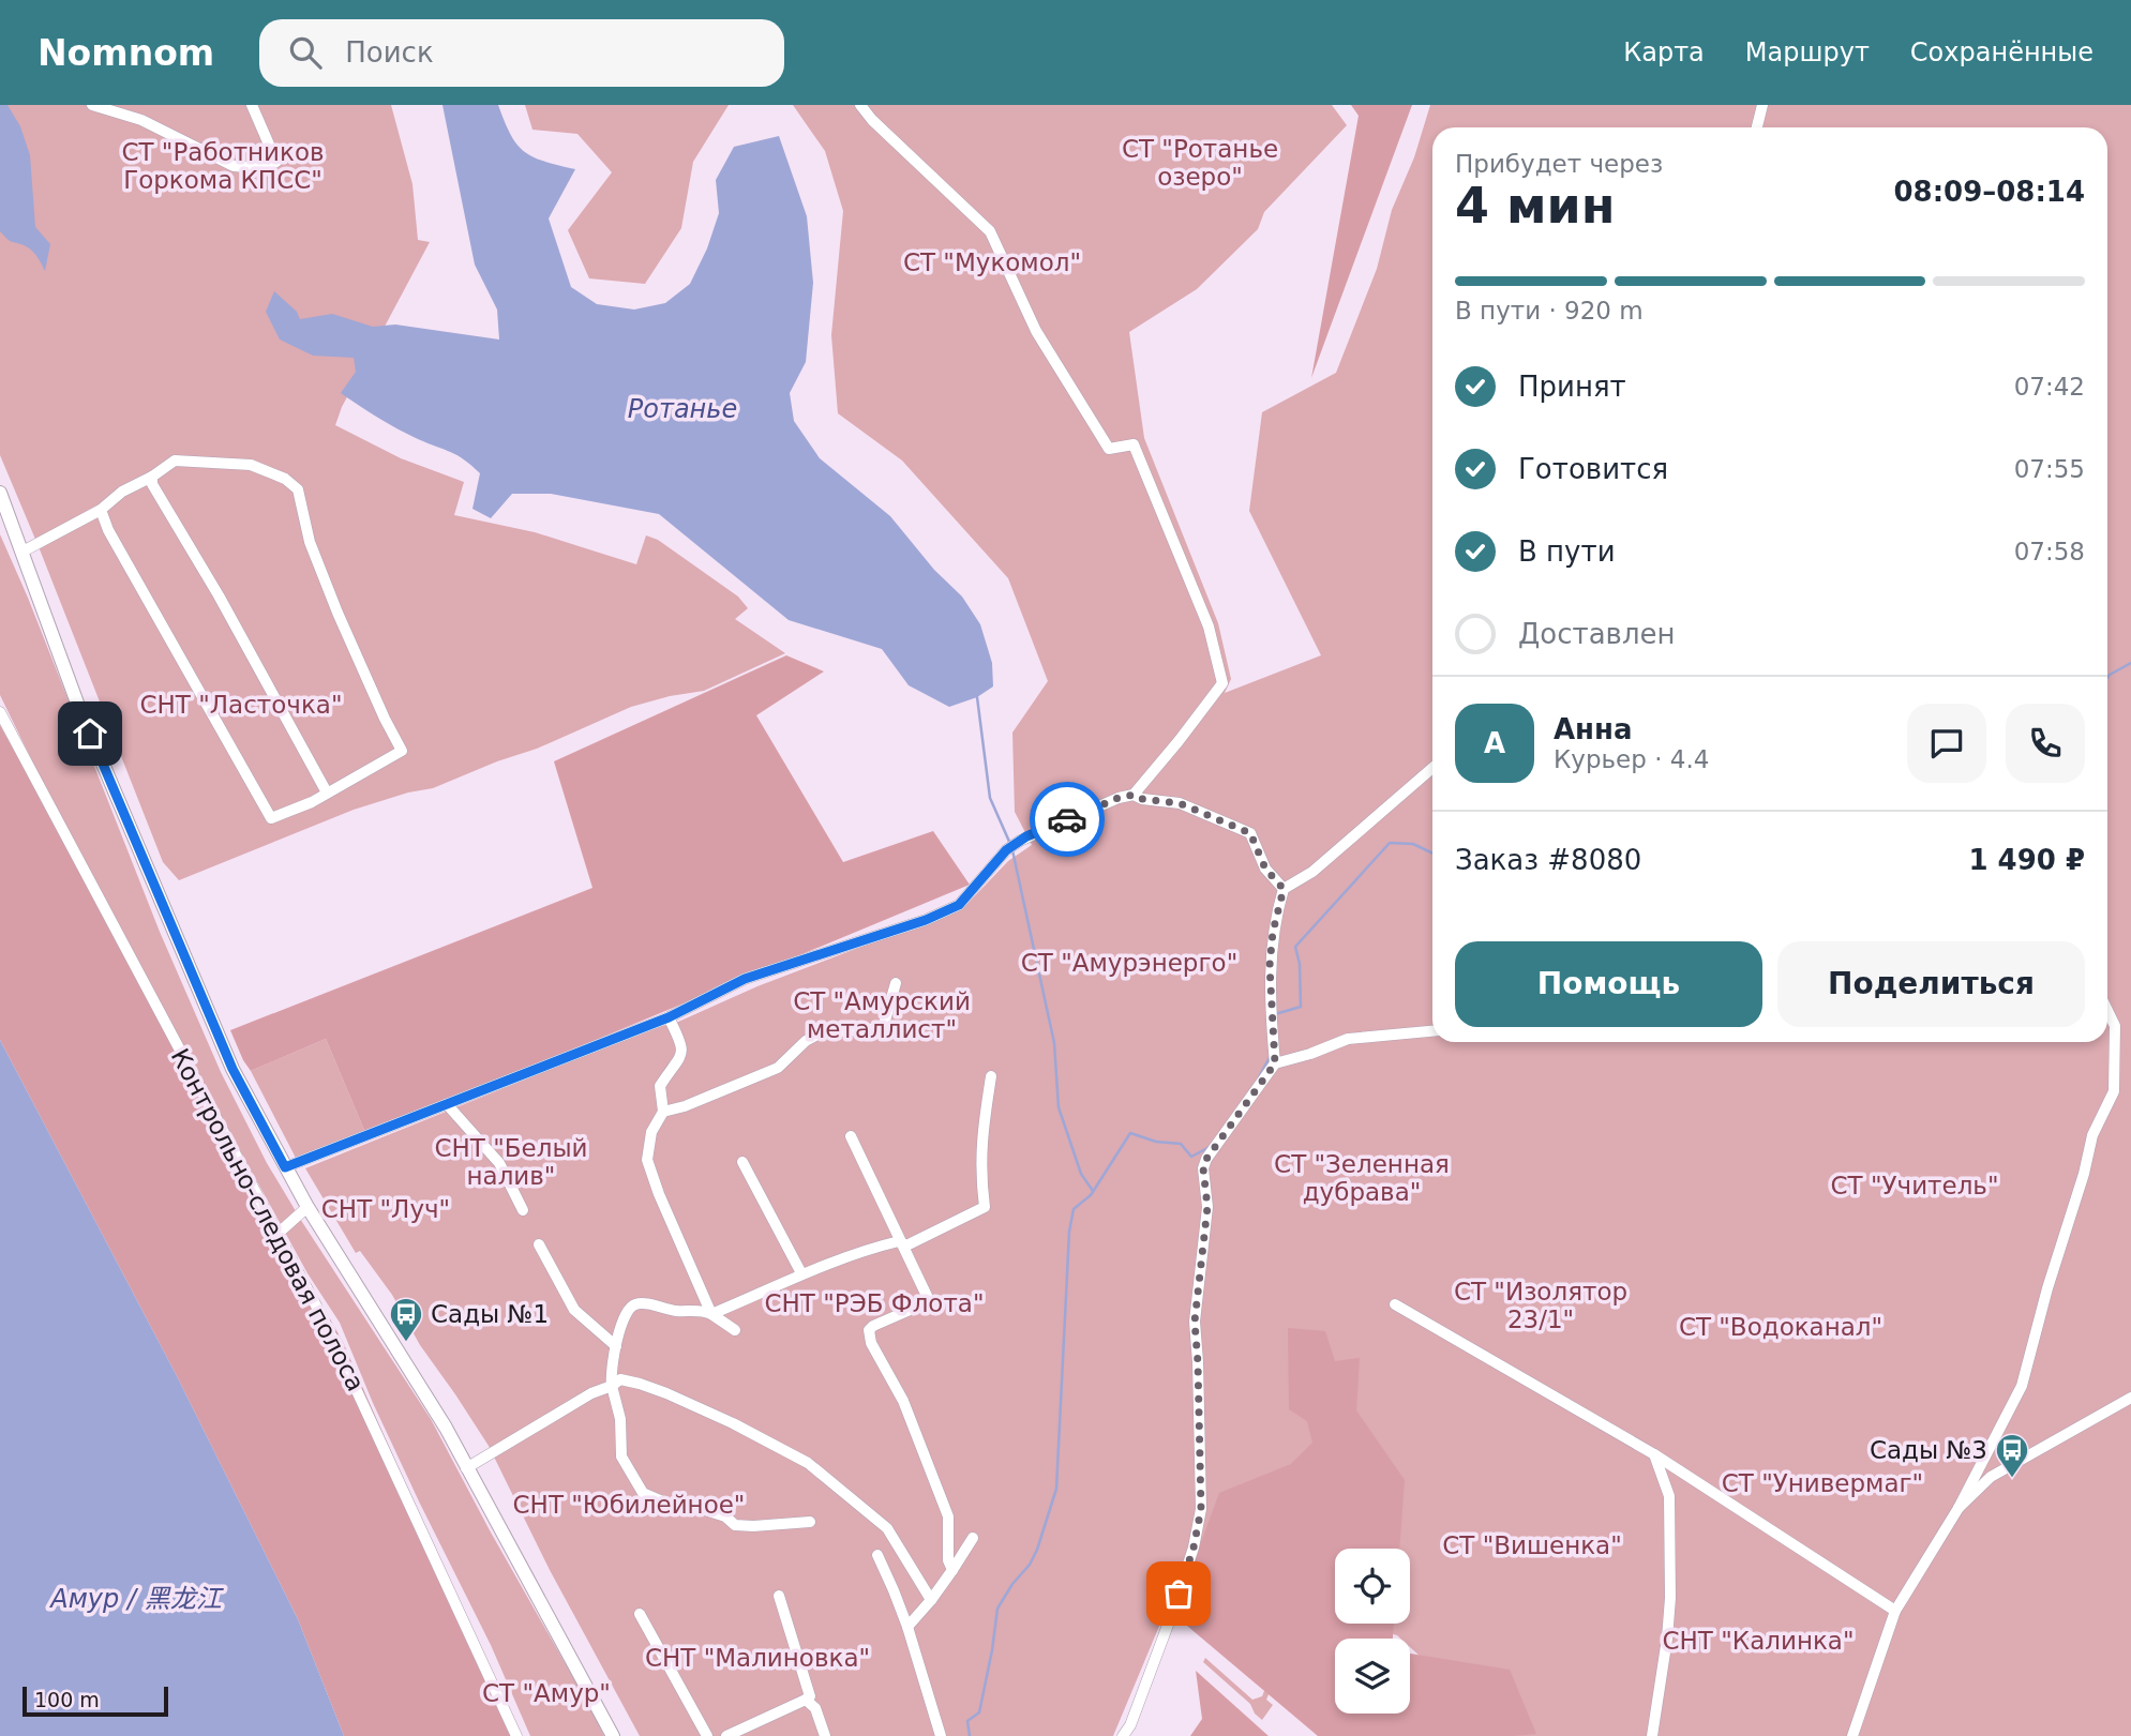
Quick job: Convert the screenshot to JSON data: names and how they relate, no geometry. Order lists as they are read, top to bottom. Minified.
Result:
{"streets":{"street":["Контрольно-следовая полоса"]},"water":["Ротанье","Амур / 黑龙江"],"parks":["СТ \"Ротанье озеро\"","СТ \"Работников Горкома КПСС\"","СТ \"Мукомол\"","СНТ \"Ласточка\"","СТ \"Амурэнерго\"","СТ \"Амурский металлист\"","СНТ \"Белый налив\"","СТ \"Зеленная дубрава\"","СТ \"Учитель\"","СНТ \"Луч\"","СТ \"Изолятор 23/1\"","СНТ \"РЭБ Флота\"","СТ \"Водоканал\"","СТ \"Универмаг\"","СНТ \"Юбилейное\"","СТ \"Вишенка\"","СНТ \"Калинка\"","СНТ \"Малиновка\"","СТ \"Амур\""],"places":{"bus stop":["Сады №1","Сады №3"]},"scale_bar":"100 m","page":{"header":"Nomnom","search":"Поиск","nav":["Карта","Маршрут","Сохранённые"],"heading":["4 мин","Прибудет через","08:09–08:14"],"panel":["Анна","Курьер · 4.4","Заказ #8080","1 490 ₽"],"bar":"В пути · 920 m","list":[["Принят","07:42"],["Готовится","07:55"],["В пути","07:58"],"Доставлен"],"round":"А","buttons":["Помощь","Поделиться"],"scale":"100 m"}}
